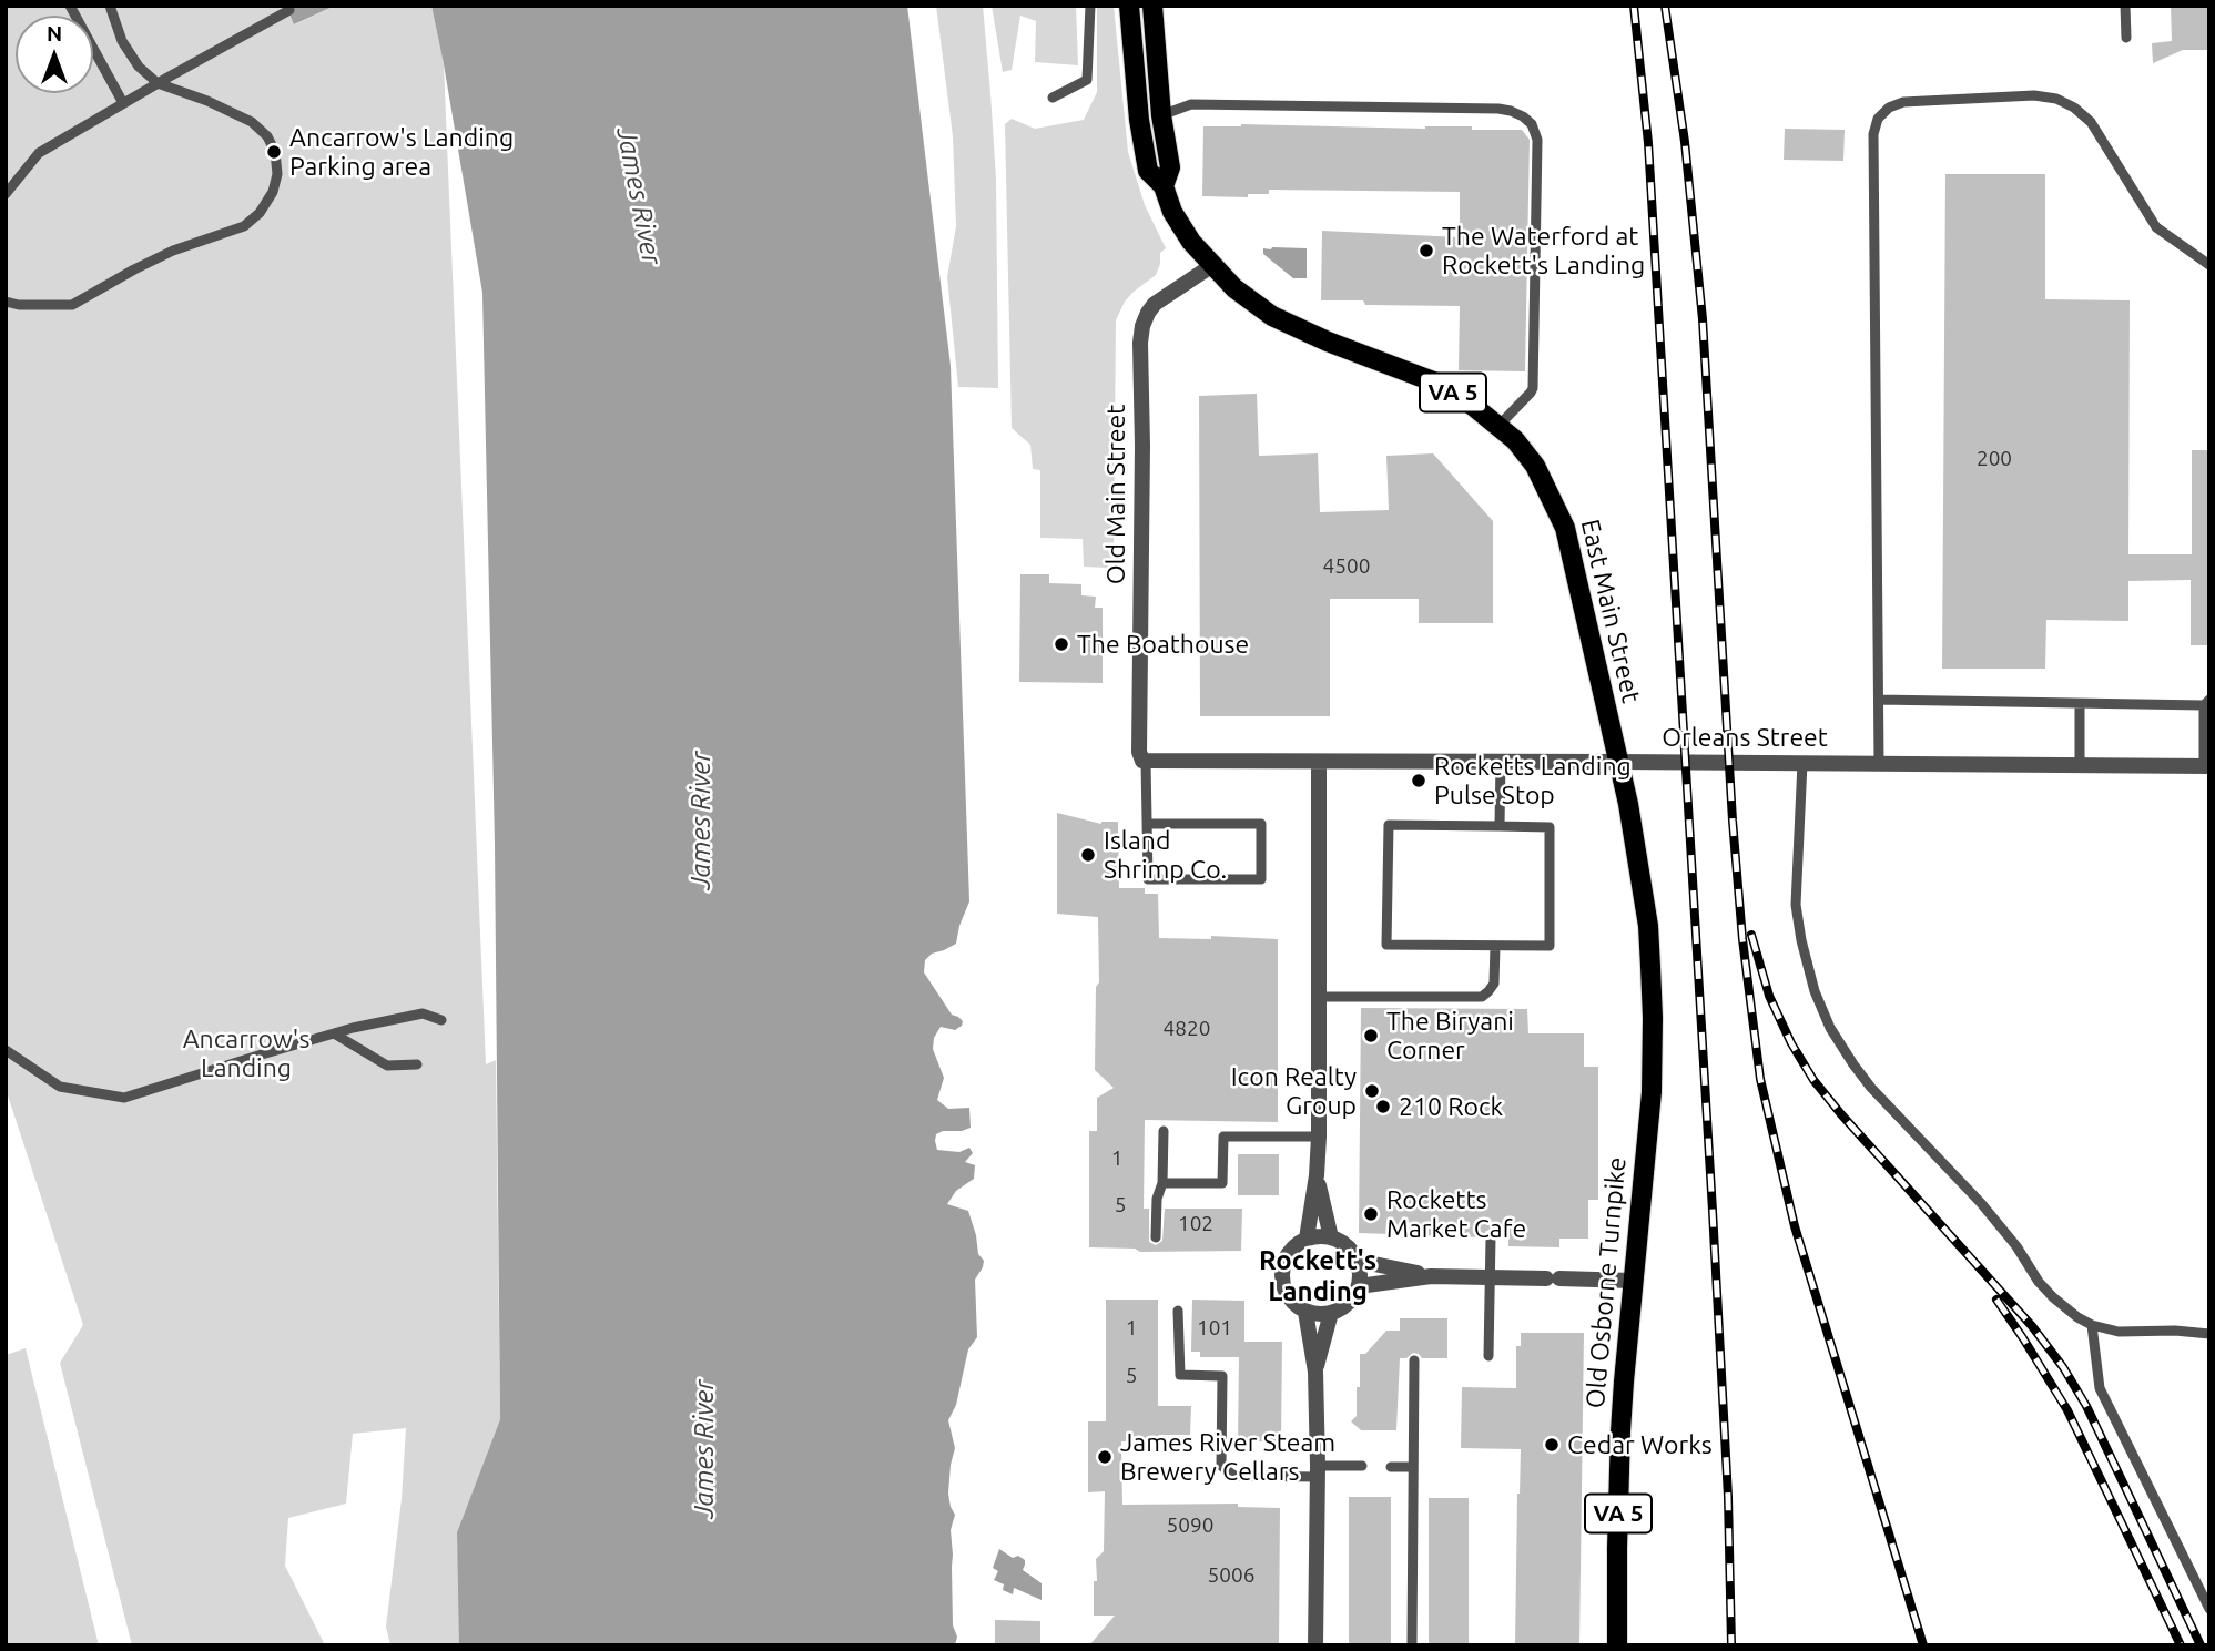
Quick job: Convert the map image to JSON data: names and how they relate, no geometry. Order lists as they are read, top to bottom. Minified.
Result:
{"streets":{"main road":["VA 5","East Main Street","Old Osborne Turnpike"],"street":["Old Main Street","Orleans Street"]},"crossings":[["Old Main Street","East Main Street"],["Old Main Street","Orleans Street"],["East Main Street","Orleans Street"],["East Main Street","Old Osborne Turnpike"]],"districts":["Rockett's Landing"],"water":["James River"],"parks":["Ancarrow's Landing"],"places":["Ancarrow's Landing Parking area","The Waterford at Rockett's Landing","The Boathouse","Rocketts Landing Pulse Stop","Island Shrimp Co.","The Biryani Corner","Icon Realty Group","210 Rock","Rocketts Market Cafe","Cedar Works","James River Steam Brewery Cellars"],"house_numbers":["200","4500","4820","1","5","102","1","101","5","5090","5006"],"north":"top"}
